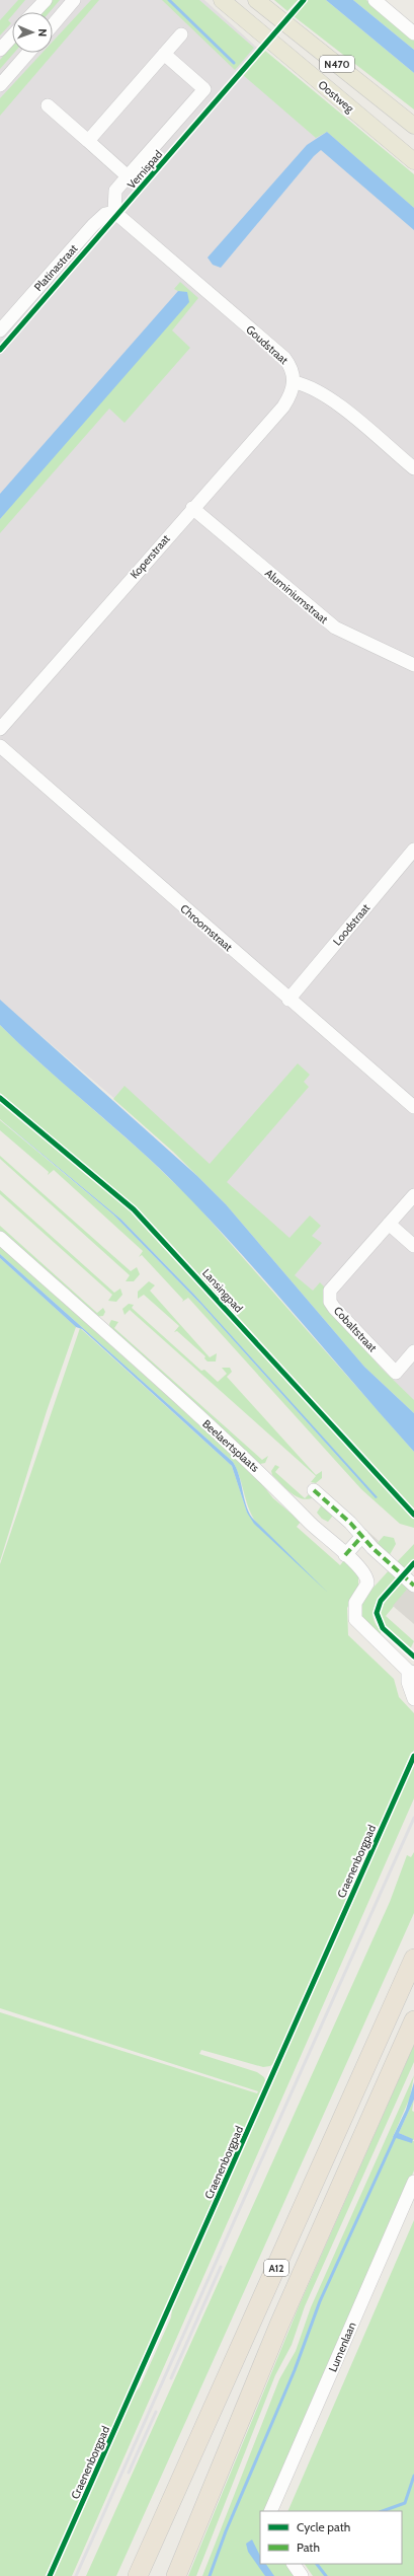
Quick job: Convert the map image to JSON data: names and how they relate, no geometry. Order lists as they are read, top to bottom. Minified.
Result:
{"streets":{"highway":["A12"],"main road":["N470","Oostweg"],"street":["Platinastraat","Goudstraat","Koperstraat","Aluminiumstraat","Loodstraat","Chroomstraat","Cobaltstraat","Beelaertsplaats","Lumenlaan"],"cycle path":["Vernispad","Lansingpad","Craenenborgpad"]},"crossings":[["Platinastraat","Goudstraat"],["Goudstraat","Koperstraat"],["Koperstraat","Aluminiumstraat"],["Loodstraat","Chroomstraat"]],"legend":["Cycle path","Path"],"north":"right"}
